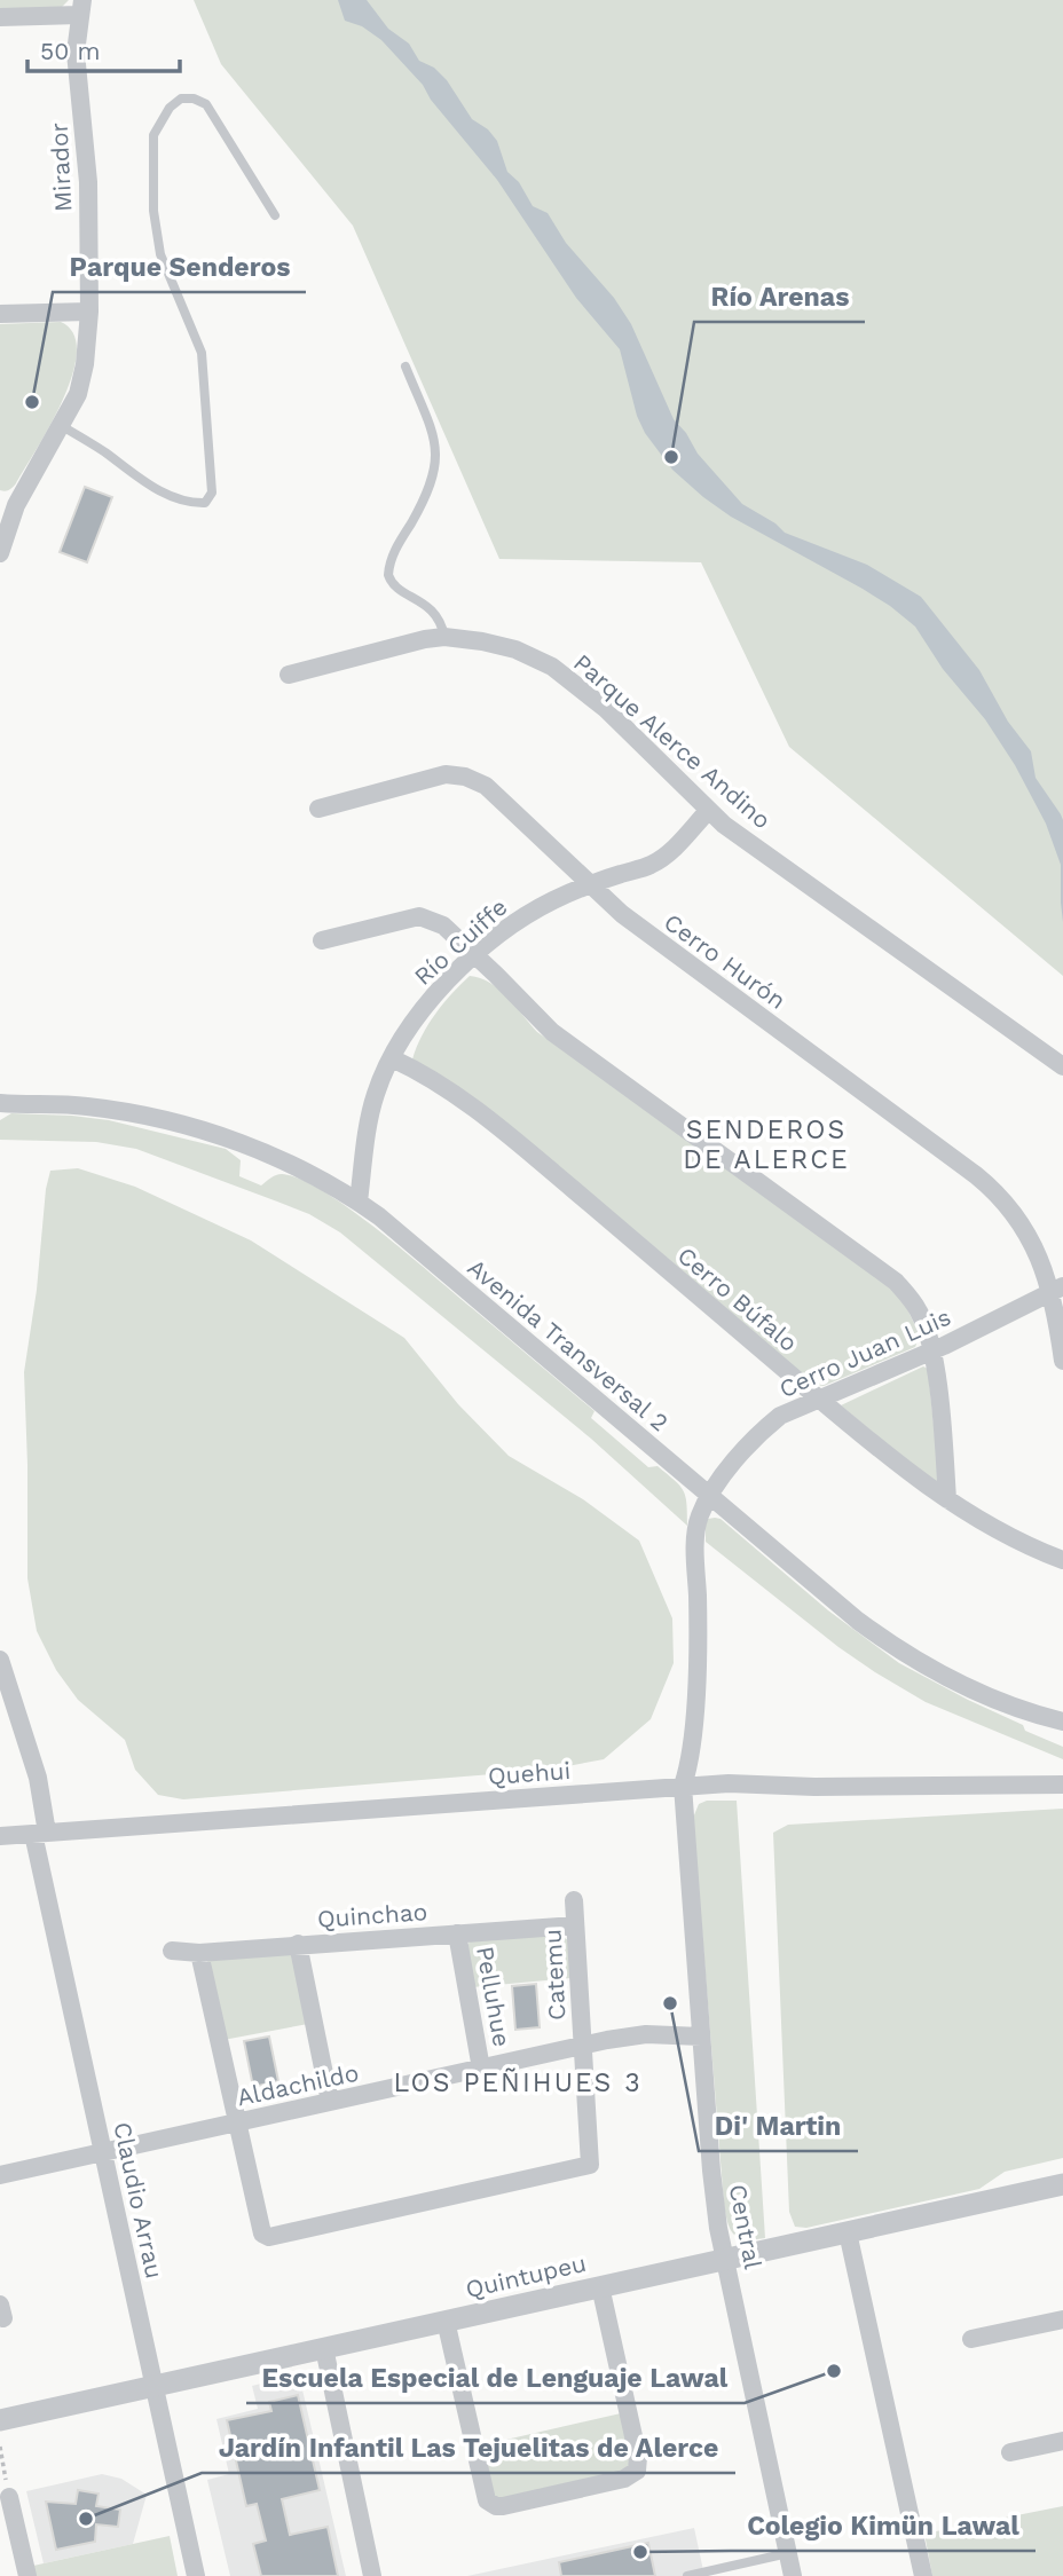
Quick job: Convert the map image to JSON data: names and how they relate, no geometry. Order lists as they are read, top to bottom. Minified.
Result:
{"streets":{"street":["Mirador","Parque Alerce Andino","Río Cuiffe","Cerro Hurón","Cerro Búfalo","Avenida Transversal 2","Cerro Juan Luis","Quehui","Quinchao","Catemu","Pelluhue","Aldachildo","Claudio Arrau","Central","Quintupeu"]},"crossings":[["Parque Alerce Andino","Río Cuiffe"],["Río Cuiffe","Cerro Hurón"],["Río Cuiffe","Cerro Búfalo"],["Río Cuiffe","Avenida Transversal 2"],["Cerro Hurón","Cerro Juan Luis"],["Cerro Búfalo","Cerro Juan Luis"],["Avenida Transversal 2","Cerro Juan Luis"],["Cerro Juan Luis","Quehui"],["Cerro Juan Luis","Central"],["Quehui","Claudio Arrau"],["Quehui","Central"],["Quinchao","Catemu"],["Quinchao","Pelluhue"],["Catemu","Aldachildo"],["Pelluhue","Aldachildo"],["Aldachildo","Claudio Arrau"],["Aldachildo","Central"],["Claudio Arrau","Quintupeu"],["Central","Quintupeu"]],"districts":["SENDEROS DE ALERCE","LOS PEÑIHUES 3"],"places":["Parque Senderos","Río Arenas","Di' Martin","Escuela Especial de Lenguaje Lawal","Jardín Infantil Las Tejuelitas de Alerce","Colegio Kimün Lawal"],"scale_bar":"50 m"}
